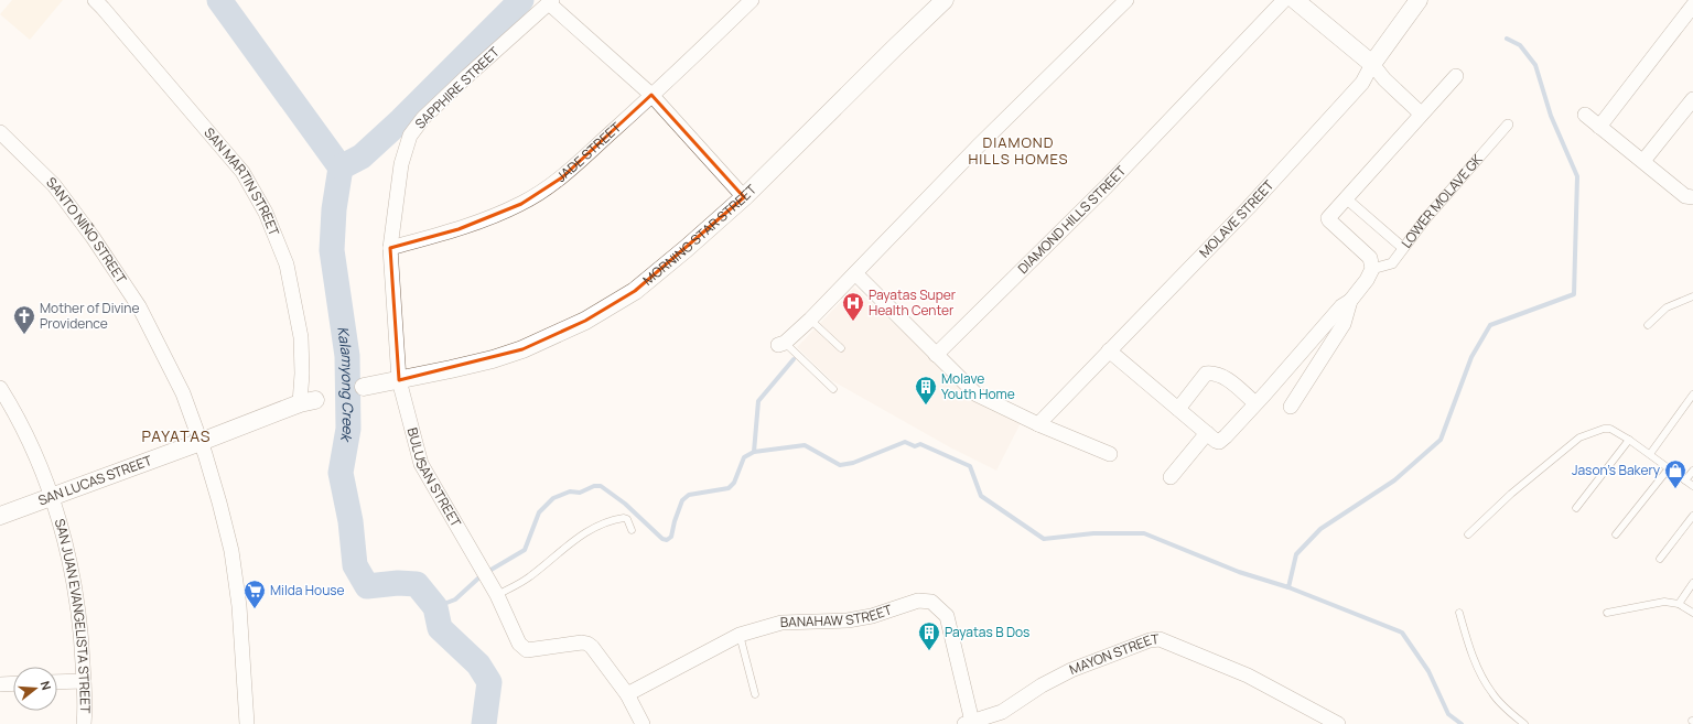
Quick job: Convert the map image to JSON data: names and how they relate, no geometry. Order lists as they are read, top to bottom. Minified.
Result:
{"streets":{"street":["SAPPHIRE STREET","JADE STREET","SAN MARTIN STREET","LOWER MOLAVE GK","MOLAVE STREET","DIAMOND HILLS STREET","SANTO NIÑO STREET","MORNING STAR STREET","BULUSAN STREET","SAN LUCAS STREET","SAN JUAN EVANGELISTA STREET","BANAHAW STREET","MAYON STREET"]},"crossings":[["SAPPHIRE STREET","JADE STREET"],["SAPPHIRE STREET","MORNING STAR STREET"],["SAPPHIRE STREET","BULUSAN STREET"],["SAN MARTIN STREET","SAN LUCAS STREET"],["SANTO NIÑO STREET","SAN LUCAS STREET"],["MORNING STAR STREET","BULUSAN STREET"],["BULUSAN STREET","BANAHAW STREET"],["SAN LUCAS STREET","SAN JUAN EVANGELISTA STREET"],["BANAHAW STREET","MAYON STREET"]],"districts":["DIAMOND HILLS HOMES","PAYATAS"],"water":["Kalamyong Creek"],"places":{"hospital":["Payatas Super Health Center"],"church":["Mother of Divine Providence"],"building":["Molave Youth Home","Payatas B Dos"],"shop":["Jason's Bakery"],"supermarket":["Milda House"]},"north":"right"}
